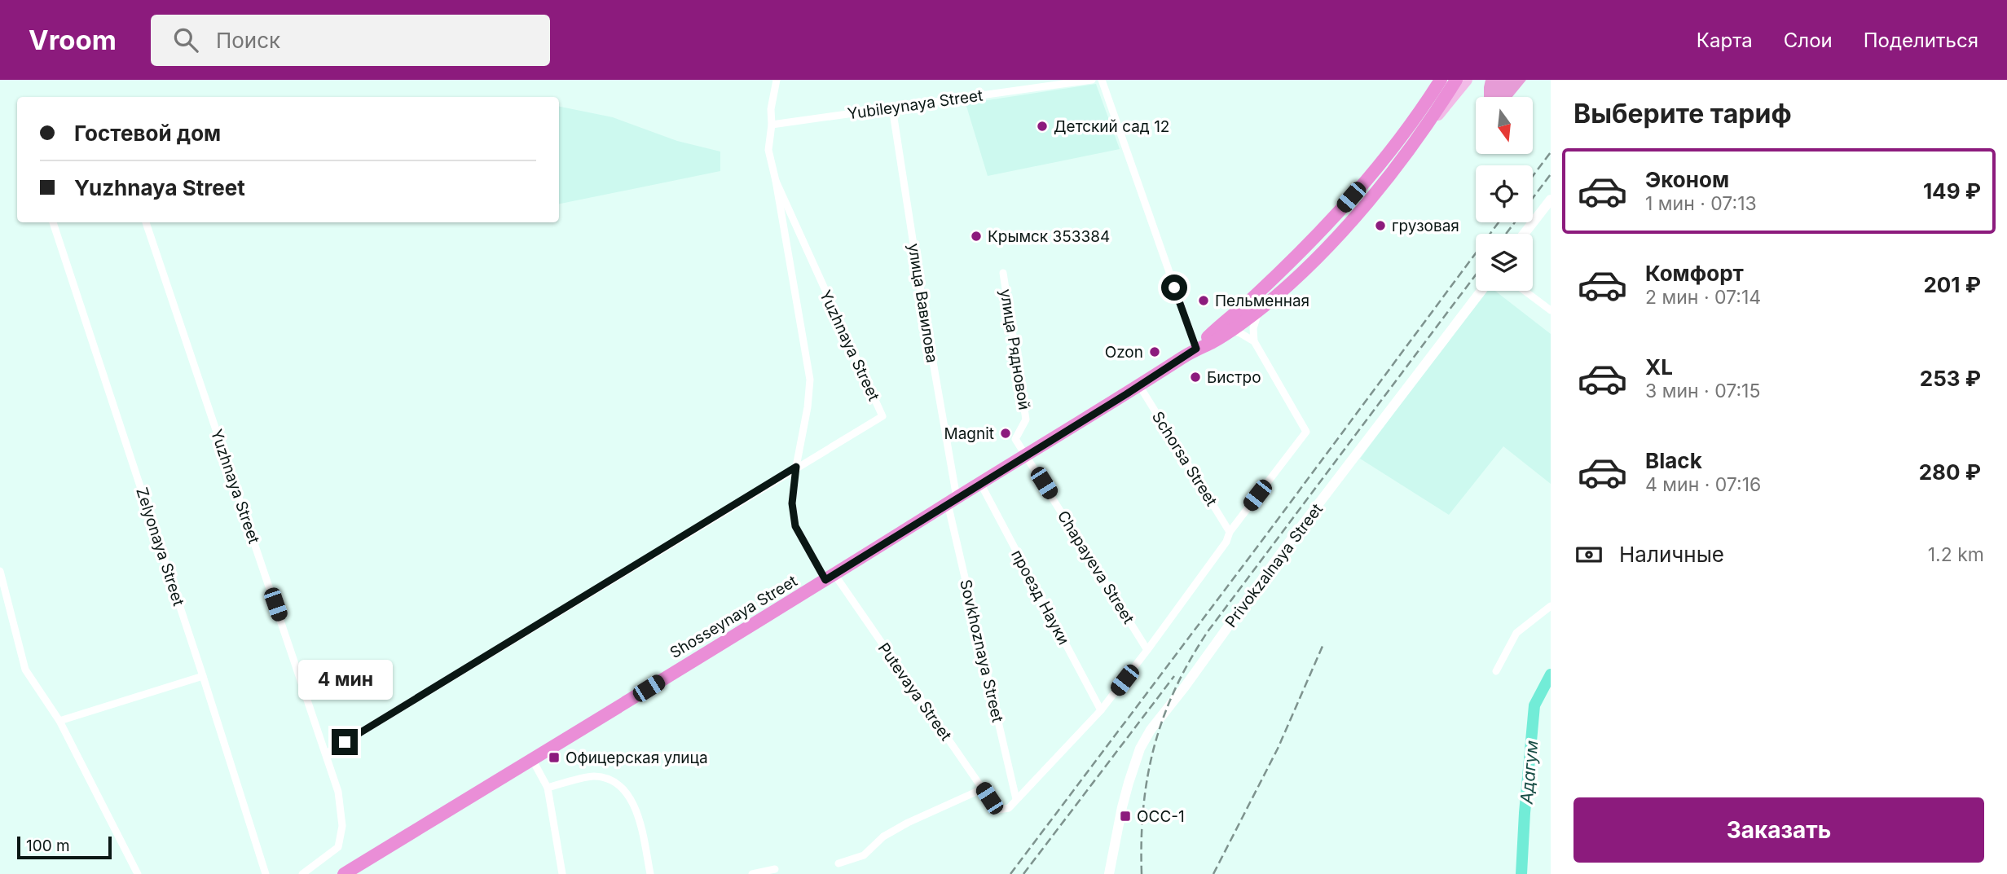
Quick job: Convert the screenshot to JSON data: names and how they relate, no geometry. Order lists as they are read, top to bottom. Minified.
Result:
{"streets":{"highway":["Shosseynaya Street"],"main road":["Privokzalnaya Street"],"street":["Yubileynaya Street","улица Вавилова","Yuzhnaya Street","улица Рядновой","Schorsa Street","Zelyonaya Street","Chapayeva Street","проезд Науки","Sovkhoznaya Street","Putevaya Street"]},"crossings":[["Yubileynaya Street","улица Вавилова"],["улица Вавилова","Shosseynaya Street"],["улица Вавилова","Sovkhoznaya Street"],["Yuzhnaya Street","Putevaya Street"],["улица Рядновой","Chapayeva Street"],["улица Рядновой","Shosseynaya Street"],["Schorsa Street","Shosseynaya Street"],["Chapayeva Street","Shosseynaya Street"],["проезд Науки","Shosseynaya Street"],["Shosseynaya Street","Sovkhoznaya Street"],["Shosseynaya Street","Putevaya Street"],["Sovkhoznaya Street","Putevaya Street"]],"water":["Адагум"],"places":{"other":["Детский сад 12","грузовая","Крымск 353384","Пельменная","Ozon","Бистро","Magnit"],"transit":["Офицерская улица","ОСС-1"]},"scale_bar":"100 m","north":"bottom","page":{"header":"Vroom","search":"Поиск","nav":["Карта","Слои","Поделиться"],"heading":"Выберите тариф","banner":["Гостевой дом","Yuzhnaya Street"],"list":[{"name":"Эконом","note":"1 мин · 07:13","value":"149 ₽"},{"name":"Комфорт","note":"2 мин · 07:14","value":"201 ₽"},{"name":"XL","note":"3 мин · 07:15","value":"253 ₽"},{"name":"Black","note":"4 мин · 07:16","value":"280 ₽"}],"pay":["Наличные","1.2 km"],"bubble":"4 мин","buttons":"Заказать","scale":"100 m"}}
